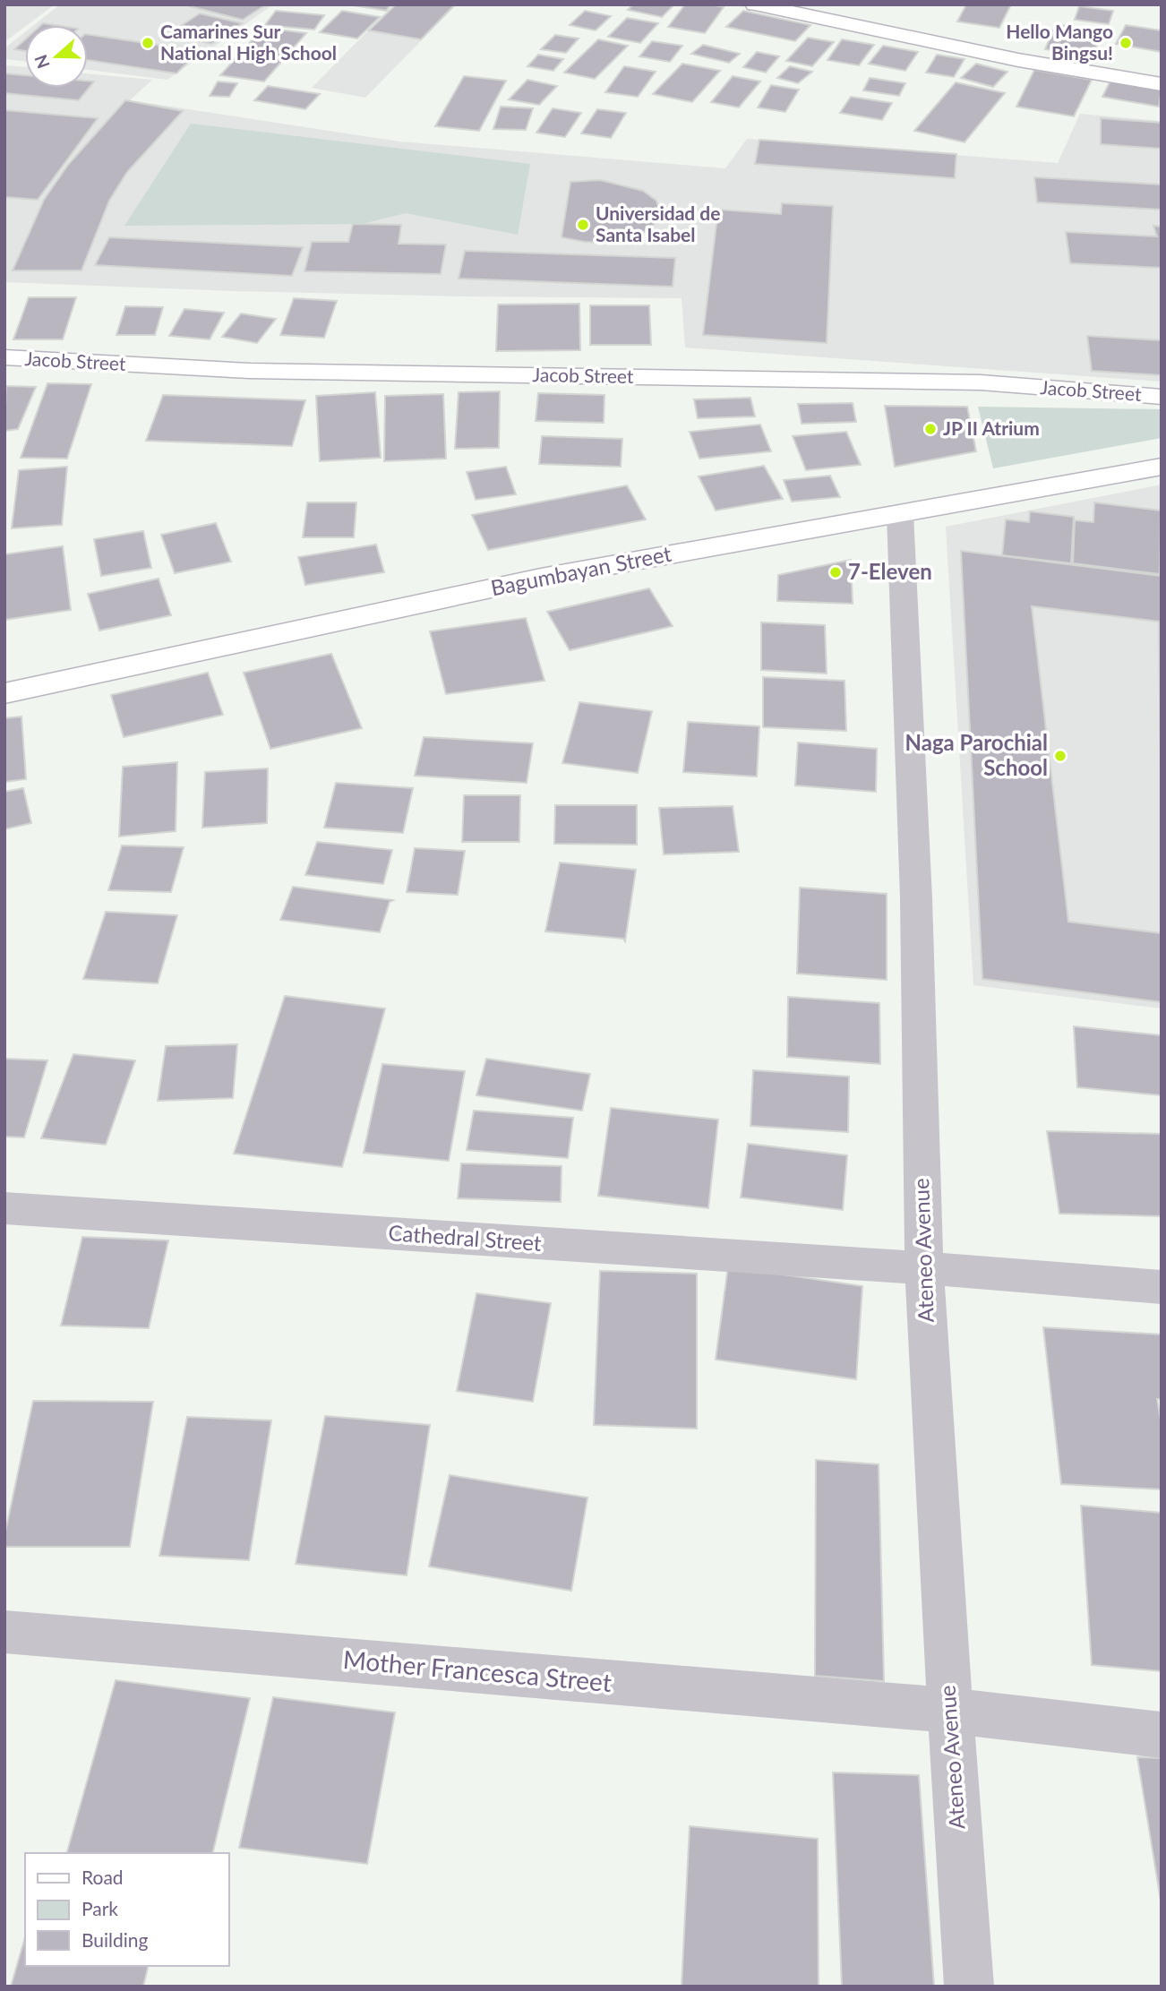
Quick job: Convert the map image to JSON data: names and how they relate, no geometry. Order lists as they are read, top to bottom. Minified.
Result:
{"streets":{"main road":["Jacob Street","Bagumbayan Street"],"street":["Cathedral Street","Ateneo Avenue","Mother Francesca Street"]},"crossings":[["Bagumbayan Street","Ateneo Avenue"],["Cathedral Street","Ateneo Avenue"],["Ateneo Avenue","Mother Francesca Street"]],"places":["Camarines Sur National High School","Hello Mango Bingsu!","Universidad de Santa Isabel","JP II Atrium","7-Eleven","Naga Parochial School"],"legend":["Road","Park","Building"],"north":"left"}
